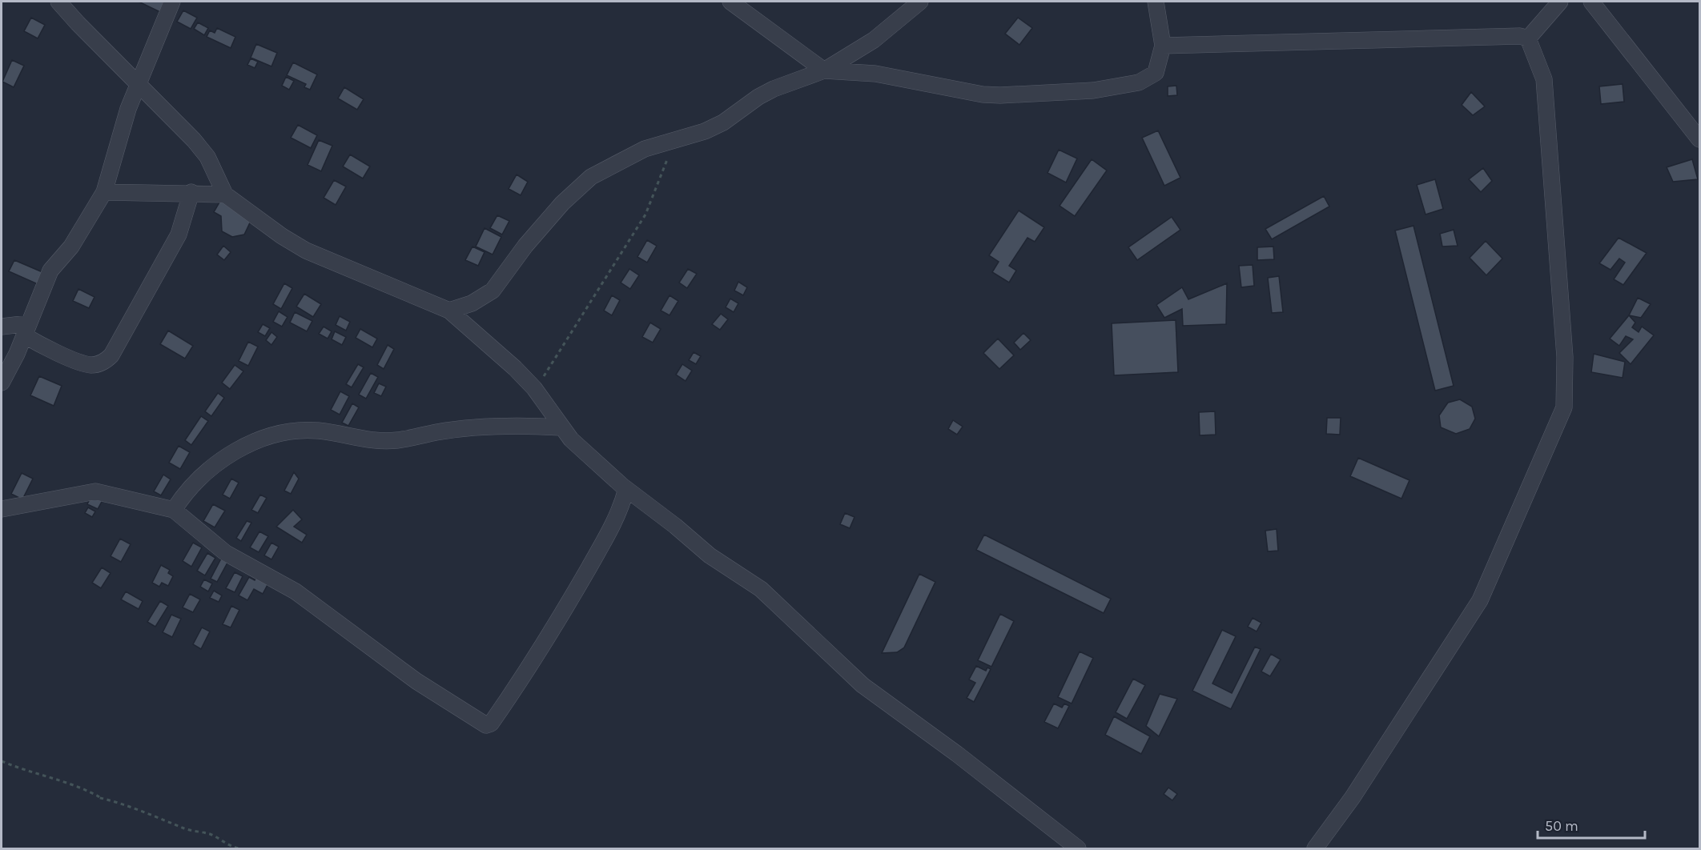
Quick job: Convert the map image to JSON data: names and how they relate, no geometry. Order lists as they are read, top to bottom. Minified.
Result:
{"scale_bar":"50 m"}
